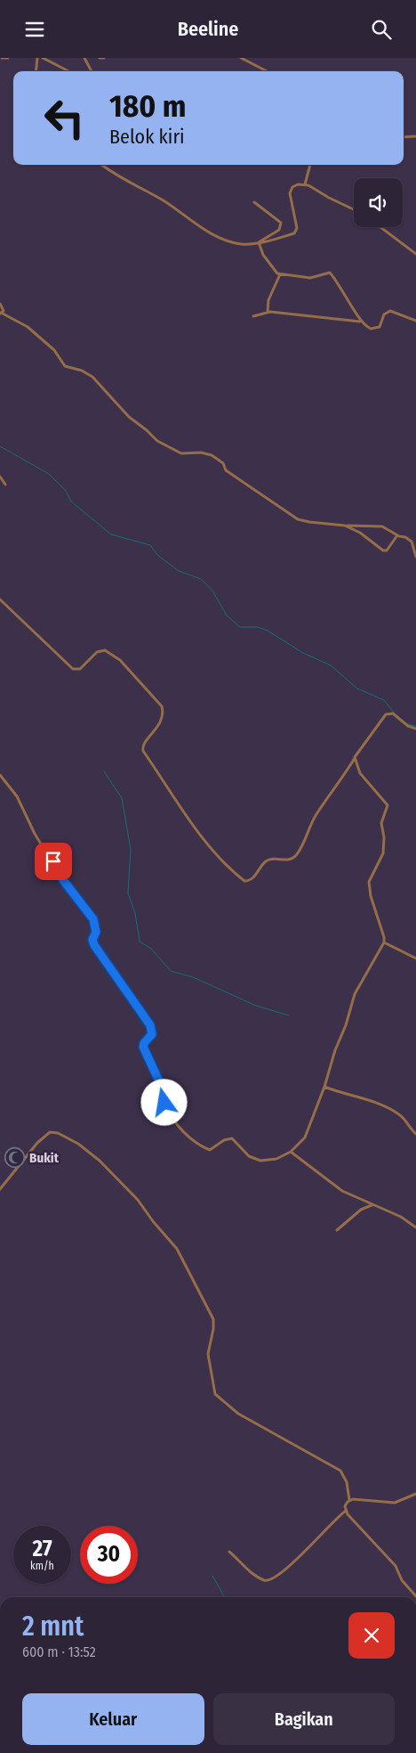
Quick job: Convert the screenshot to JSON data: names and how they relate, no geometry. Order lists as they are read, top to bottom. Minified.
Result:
{"places":{"mosque":["Bukit"]},"page":{"header":"Beeline","turn":["180 m","Belok kiri"],"speed":"27 km/h","limit":"30","heading":["2 mnt","600 m · 13:52"],"buttons":["Keluar","Bagikan"]}}
